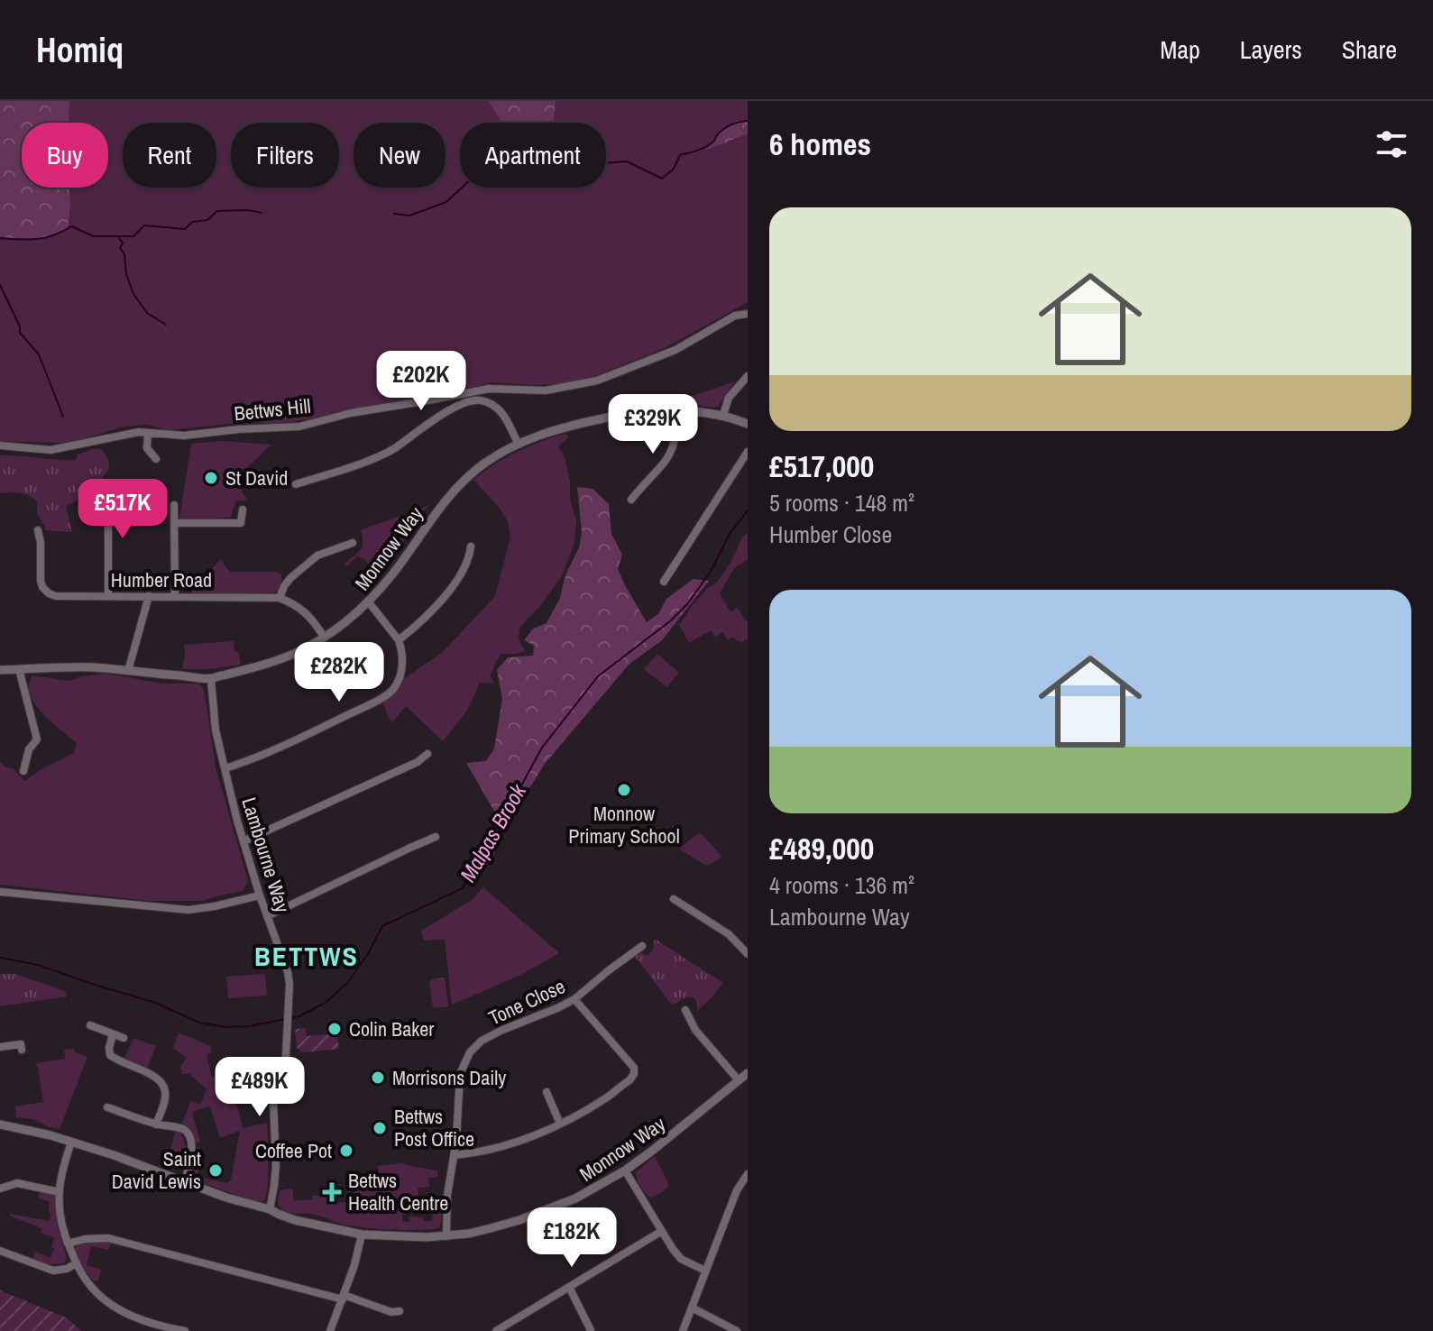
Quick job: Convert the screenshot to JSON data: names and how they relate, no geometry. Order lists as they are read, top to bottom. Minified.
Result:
{"streets":{"street":["Bettws Hill","Monnow Way","Humber Road","Lambourne Way","Tone Close"]},"crossings":[["Monnow Way","Lambourne Way"],["Monnow Way","Tone Close"]],"districts":["BETTWS"],"water":["Malpas Brook"],"places":{"other":["St David","Monnow Primary School","Colin Baker","Morrisons Daily","Bettws Post Office","Coffee Pot","Saint David Lewis"],"health":["Bettws Health Centre"]},"page":{"header":"Homiq","nav":["Map","Layers","Share"],"heading":"6 homes","chip":["Buy","Rent","Filters","New","Apartment"],"list":[{"name":"£517,000","note":"5 rooms · 148 m² · Humber Close"},{"name":"£489,000","note":"4 rooms · 136 m² · Lambourne Way"}],"price":["£202K","£329K","£517K","£282K","£489K","£182K"]}}
